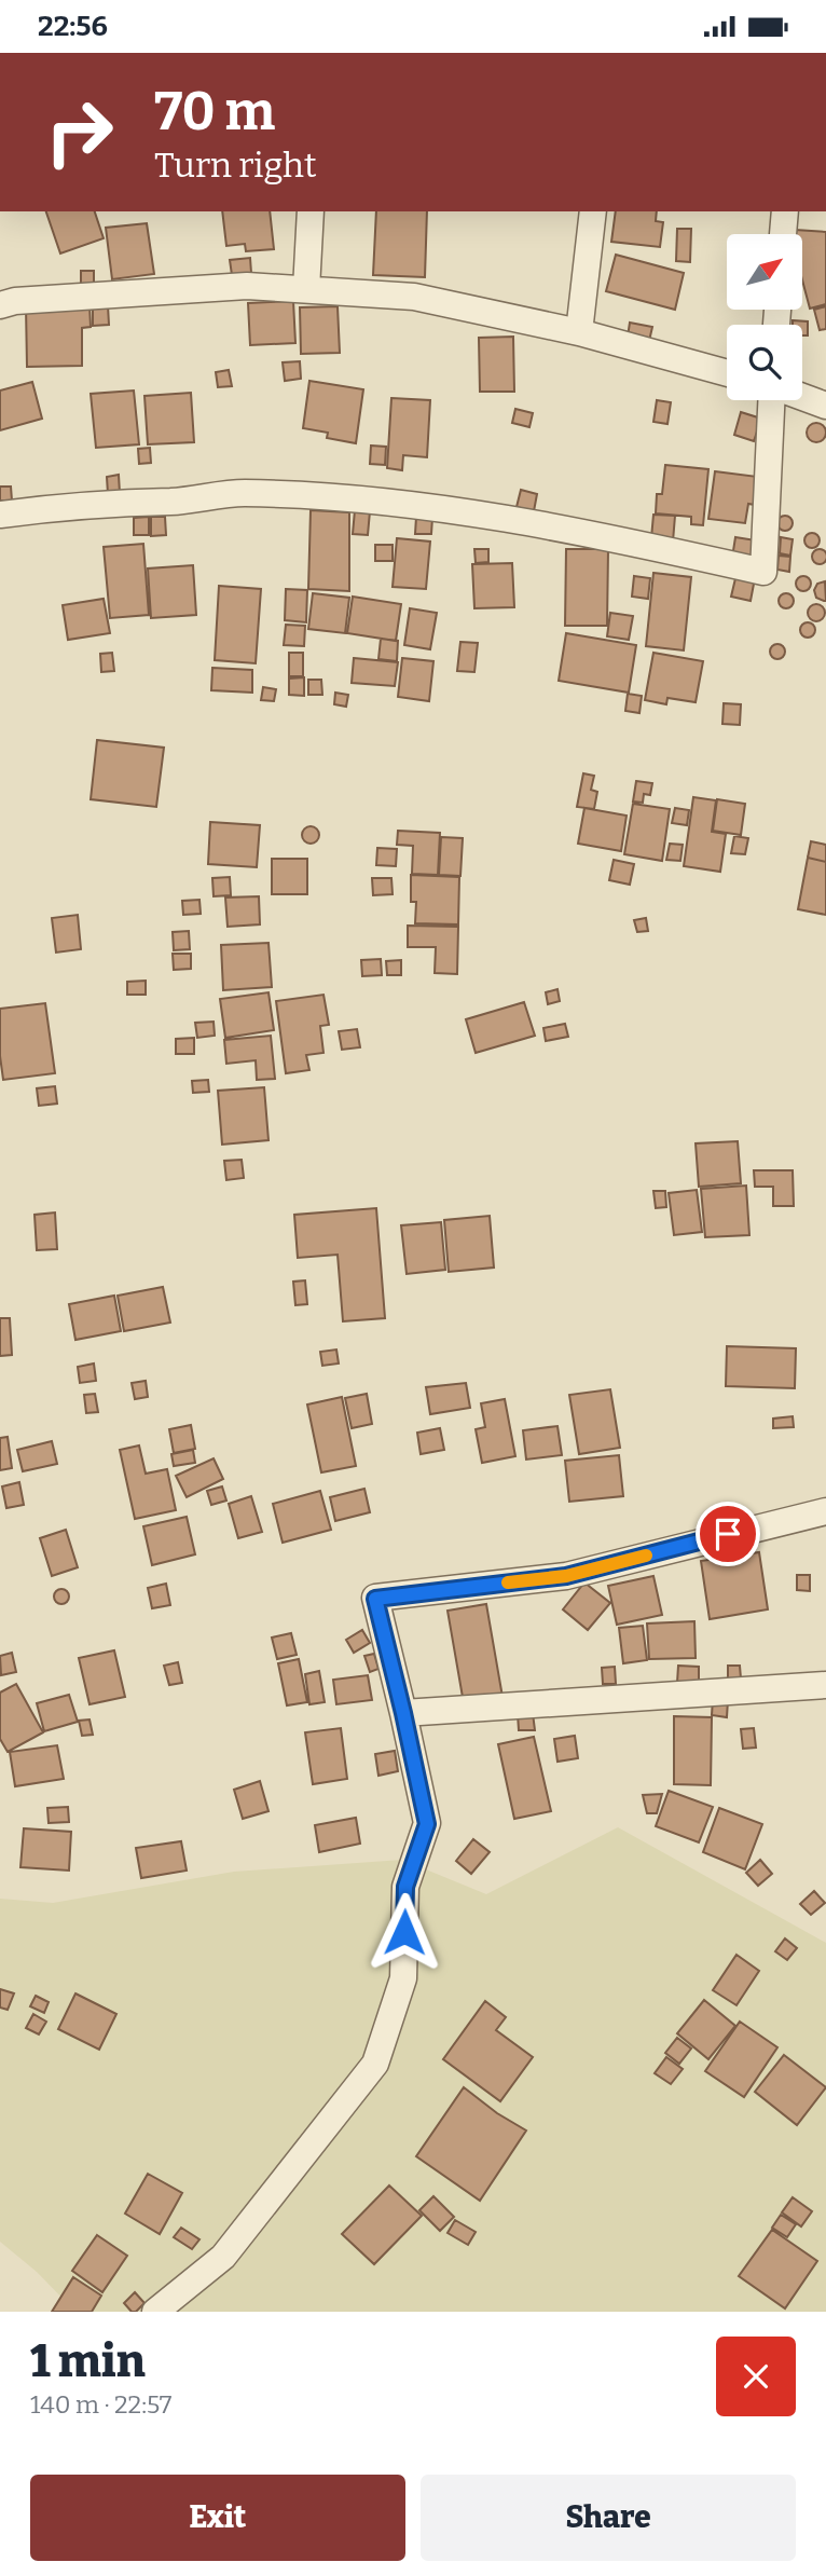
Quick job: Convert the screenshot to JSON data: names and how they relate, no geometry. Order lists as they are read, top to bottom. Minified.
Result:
{"north":"top right","page":{"status":"22:56","turn":["70 m","Turn right"],"heading":["1 min","140 m · 22:57"],"buttons":["Exit","Share"]}}
